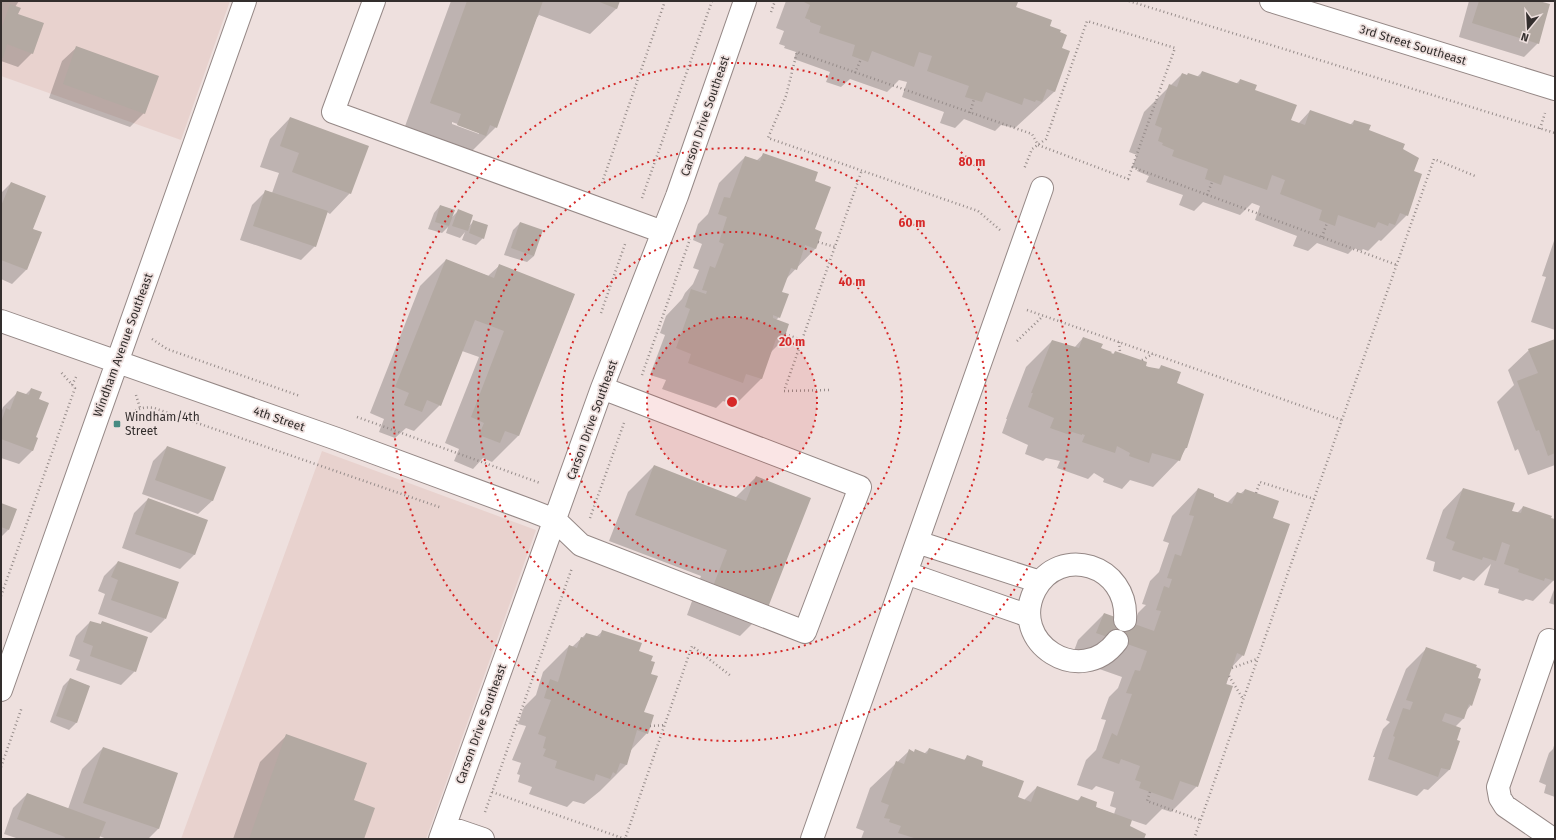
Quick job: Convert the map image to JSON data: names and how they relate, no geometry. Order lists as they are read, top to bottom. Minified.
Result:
{"streets":{"street":["3rd Street Southeast","Carson Drive Southeast","Windham Avenue Southeast","4th Street"]},"crossings":[["Carson Drive Southeast","4th Street"],["Windham Avenue Southeast","4th Street"]],"places":{"transit":["Windham/4th Street"]},"north":"bottom","rings":["80 m","60 m","40 m","20 m"]}
